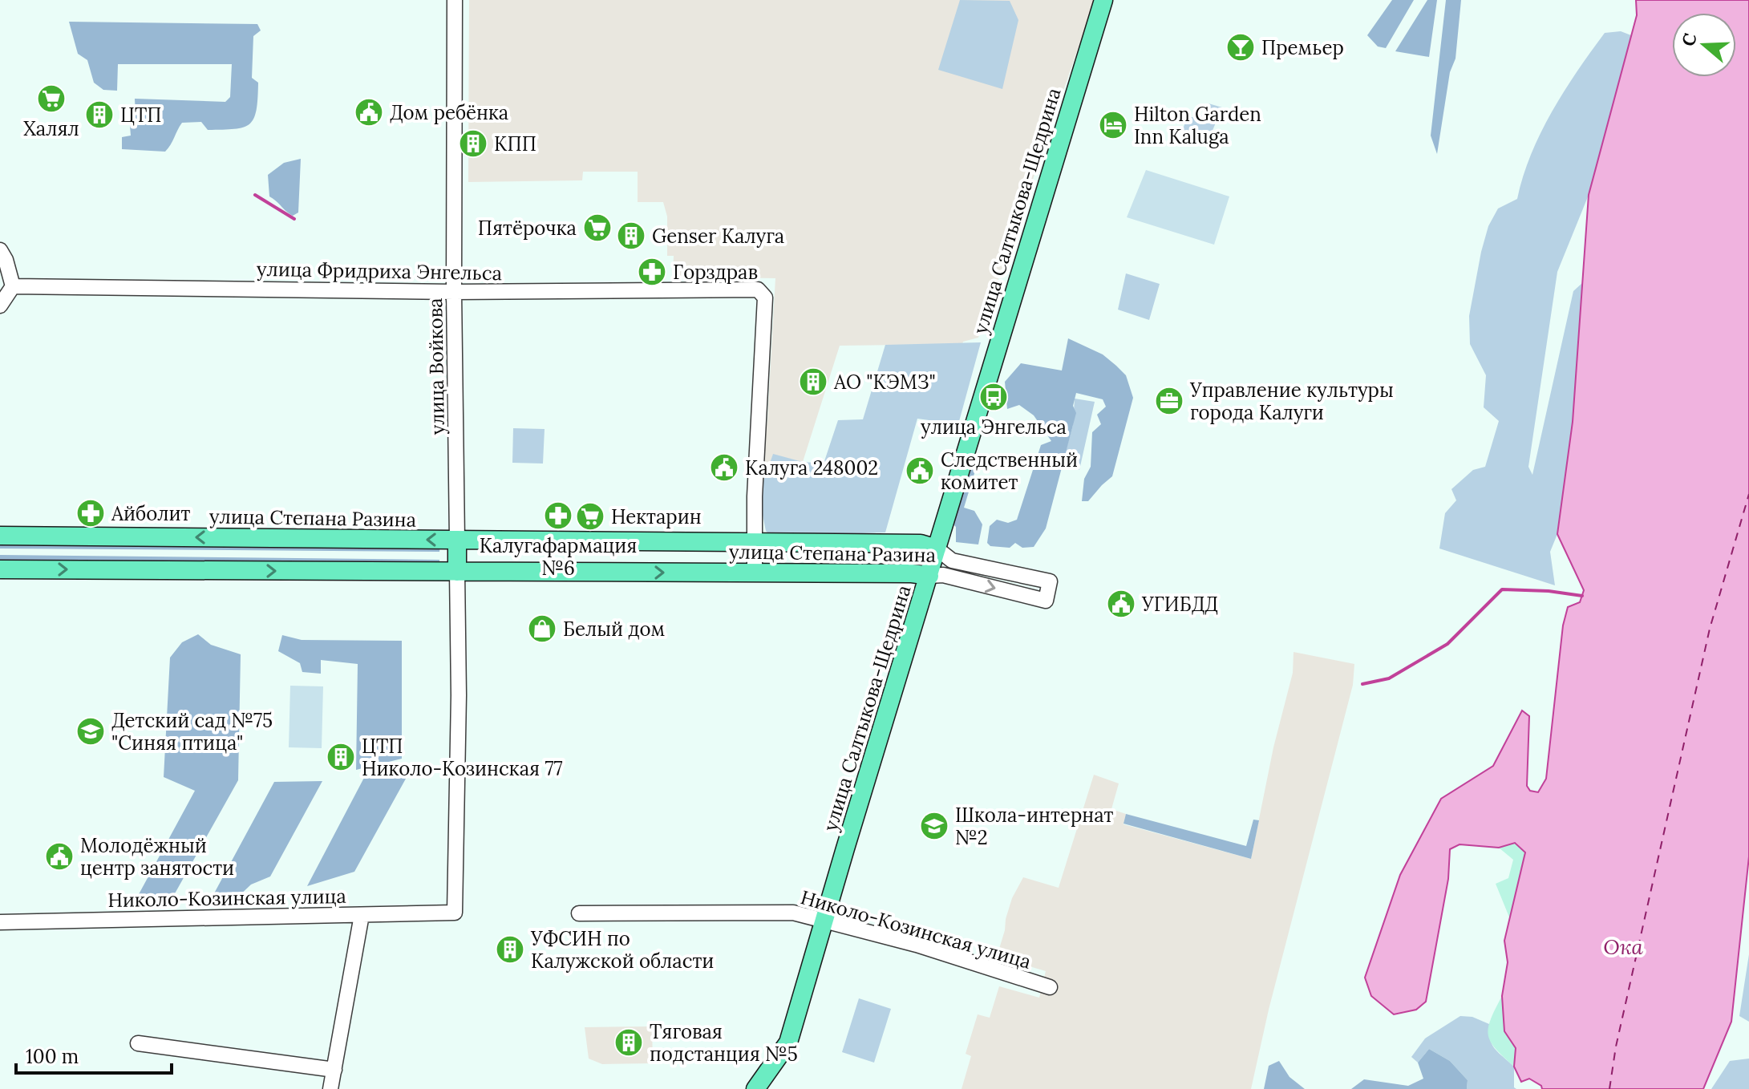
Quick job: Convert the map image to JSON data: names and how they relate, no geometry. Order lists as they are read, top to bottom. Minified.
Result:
{"streets":{"main road":["улица Салтыкова-Щедрина","улица Степана Разина"],"street":["улица Фридриха Энгельса","улица Войкова","Николо-Козинская улица"]},"crossings":[["улица Салтыкова-Щедрина","улица Степана Разина"],["улица Салтыкова-Щедрина","Николо-Козинская улица"],["улица Фридриха Энгельса","улица Войкова"],["улица Фридриха Энгельса","улица Степана Разина"],["улица Войкова","улица Степана Разина"],["улица Степана Разина","Николо-Козинская улица"]],"water":["Ока"],"places":{"bar":["Премьер"],"supermarket":["Халял","Пятёрочка","Нектарин"],"public building":["Дом ребёнка","Калуга 248002","Следственный комитет","УГИБДД","Молодёжный центр занятости"],"building":["ЦТП","КПП","Genser Калуга","АО \"КЭМЗ\"","ЦТП Николо-Козинская 77","УФСИН по Калужской области","Тяговая подстанция №5"],"hotel":["Hilton Garden Inn Kaluga"],"pharmacy":["Горздрав","Айболит","Калугафармация №6"],"bus stop":["улица Энгельса"],"office":["Управление культуры города Калуги"],"shop":["Белый дом"],"school or university":["Детский сад №75 \"Синяя птица\"","Школа-интернат №2"]},"scale_bar":"100 m","north":"left"}
